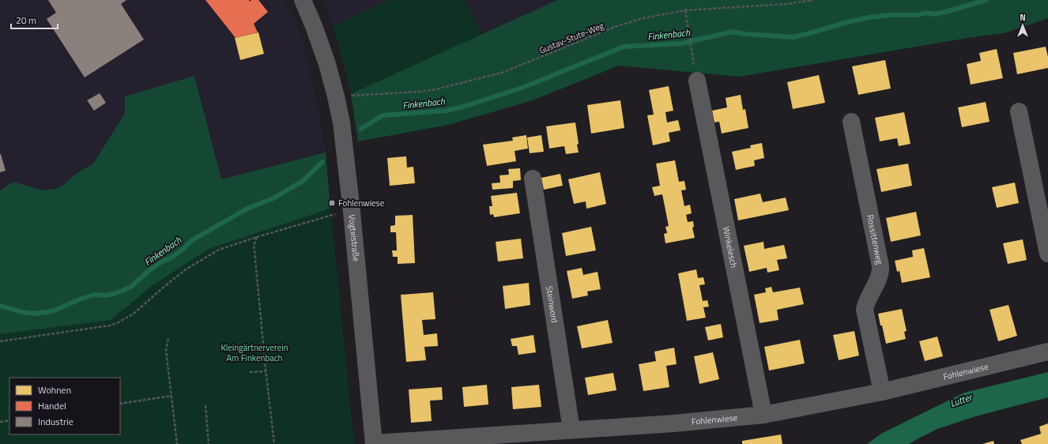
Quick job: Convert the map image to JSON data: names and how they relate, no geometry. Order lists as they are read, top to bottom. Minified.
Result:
{"streets":{"street":["Vogteistraße","Rossittenweg","Winkelesch","Steinword","Fohlenwiese"],"path":["Gustav-Stute-Weg"]},"crossings":[["Gustav-Stute-Weg","Vogteistraße"],["Vogteistraße","Fohlenwiese"],["Rossittenweg","Fohlenwiese"],["Winkelesch","Fohlenwiese"],["Steinword","Fohlenwiese"]],"water":["Finkenbach","Lutter"],"parks":["Kleingärtnerverein Am Finkenbach"],"places":{"transit":["Fohlenwiese"]},"legend":["Wohnen","Handel","Industrie"],"scale_bar":"20 m","north":"top"}
